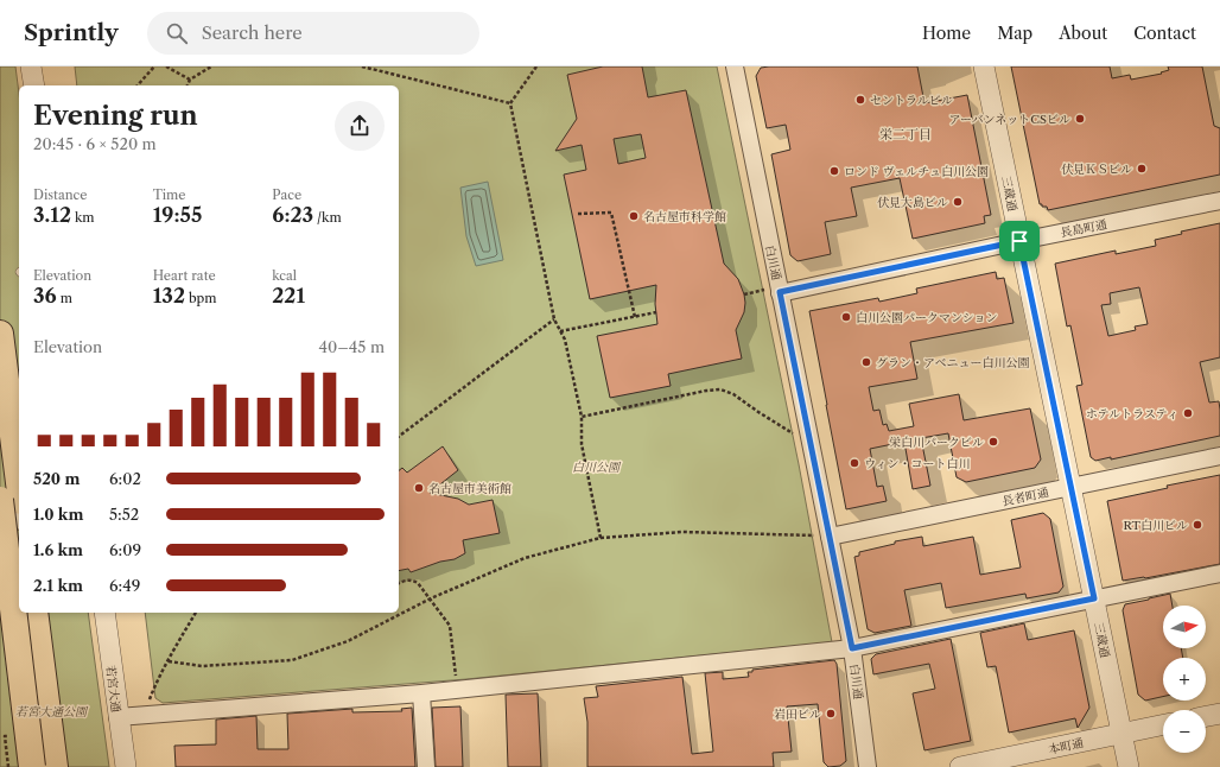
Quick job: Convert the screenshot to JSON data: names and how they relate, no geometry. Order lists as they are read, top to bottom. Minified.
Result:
{"streets":{"street":["三蔵通","長島町通","白川通","長者町通","若宮大通","本町通"]},"crossings":[["三蔵通","長島町通"],["三蔵通","長者町通"],["三蔵通","本町通"],["長島町通","白川通"],["白川通","長者町通"]],"districts":["栄二丁目"],"parks":["白川公園","若宮大通公園"],"places":["セントラルビル","アーバンネットCSビル","伏見ＫＳビル","ロンド ヴェルチュ白川公園","伏見大島ビル","名古屋市科学館","白川公園パークマンション","グラン・アベニュー白川公園","ホテルトラスティ","栄白川パークビル","ウィン・コート白川","名古屋市美術館","RT白川ビル","岩田ビル"],"north":"right","page":{"header":"Sprintly","search":"Search here","nav":["Home","Map","About","Contact"],"heading":["Evening run","20:45 · 6 × 520 m"],"stats":[["Distance","3.12 km"],["Time","19:55"],["Pace","6:23 /km"],["Elevation","36 m"],["Heart rate","132 bpm"],["kcal","221"]],"chart":["Elevation","40–45 m"],"list":[{"name":"520 m","note":"6:02"},{"name":"1.0 km","note":"5:52"},{"name":"1.6 km","note":"6:09"},{"name":"2.1 km","note":"6:49"}],"map_buttons":["+","−"]}}
